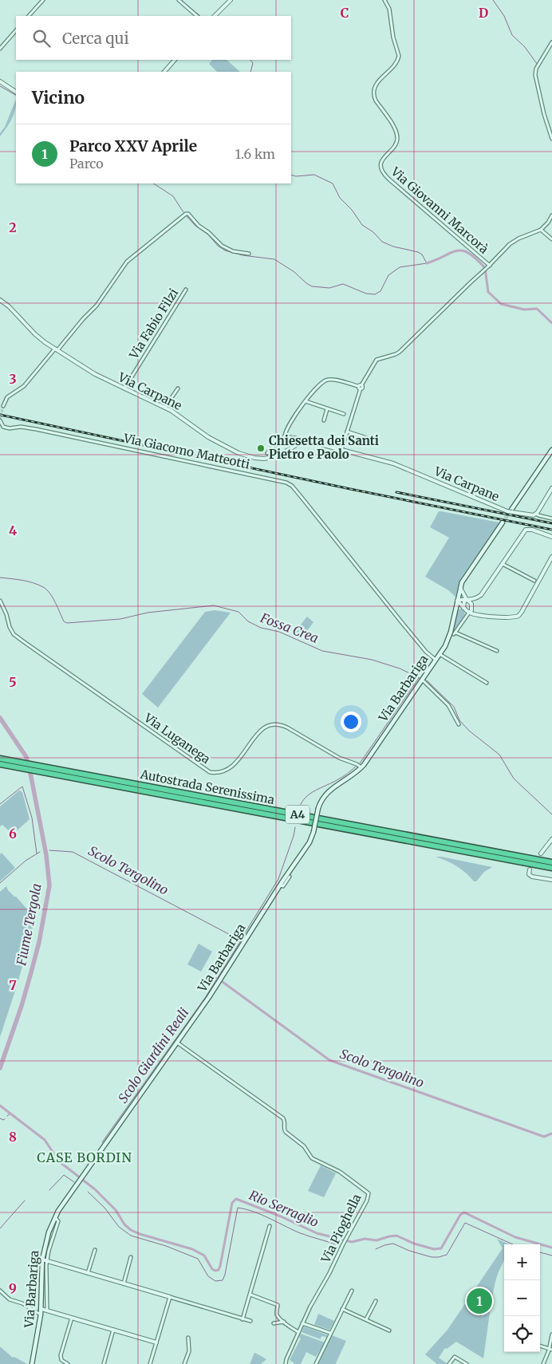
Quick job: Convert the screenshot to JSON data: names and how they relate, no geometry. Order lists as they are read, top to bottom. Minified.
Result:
{"streets":{"highway":["Autostrada Serenissima","A4"],"main road":["Via Barbariga"],"street":["Via Giovanni Marcorà","Via Fabio Filzi","Via Carpane","Via Giacomo Matteotti","Via Luganega","Via Pioghella"]},"crossings":[["Via Fabio Filzi","Via Carpane"],["Via Giacomo Matteotti","Via Barbariga"],["Via Barbariga","Via Luganega"],["Via Barbariga","Via Pioghella"]],"districts":["CASE BORDIN"],"water":["Fossa Crea","Scolo Tergolino","Fiume Tergola","Scolo Giardini Reali","Rio Serraglio"],"places":["Chiesetta dei Santi Pietro e Paolo"],"page":{"search":"Cerca qui","heading":"Vicino","list":[{"mark":"1","name":"Parco XXV Aprile","note":"Parco","value":"1.6 km"}],"map_buttons":["+","−"],"pins":"1"},"grid":{"columns":["C","D"],"rows":["2","3","4","5","6","7","8","9"]}}
